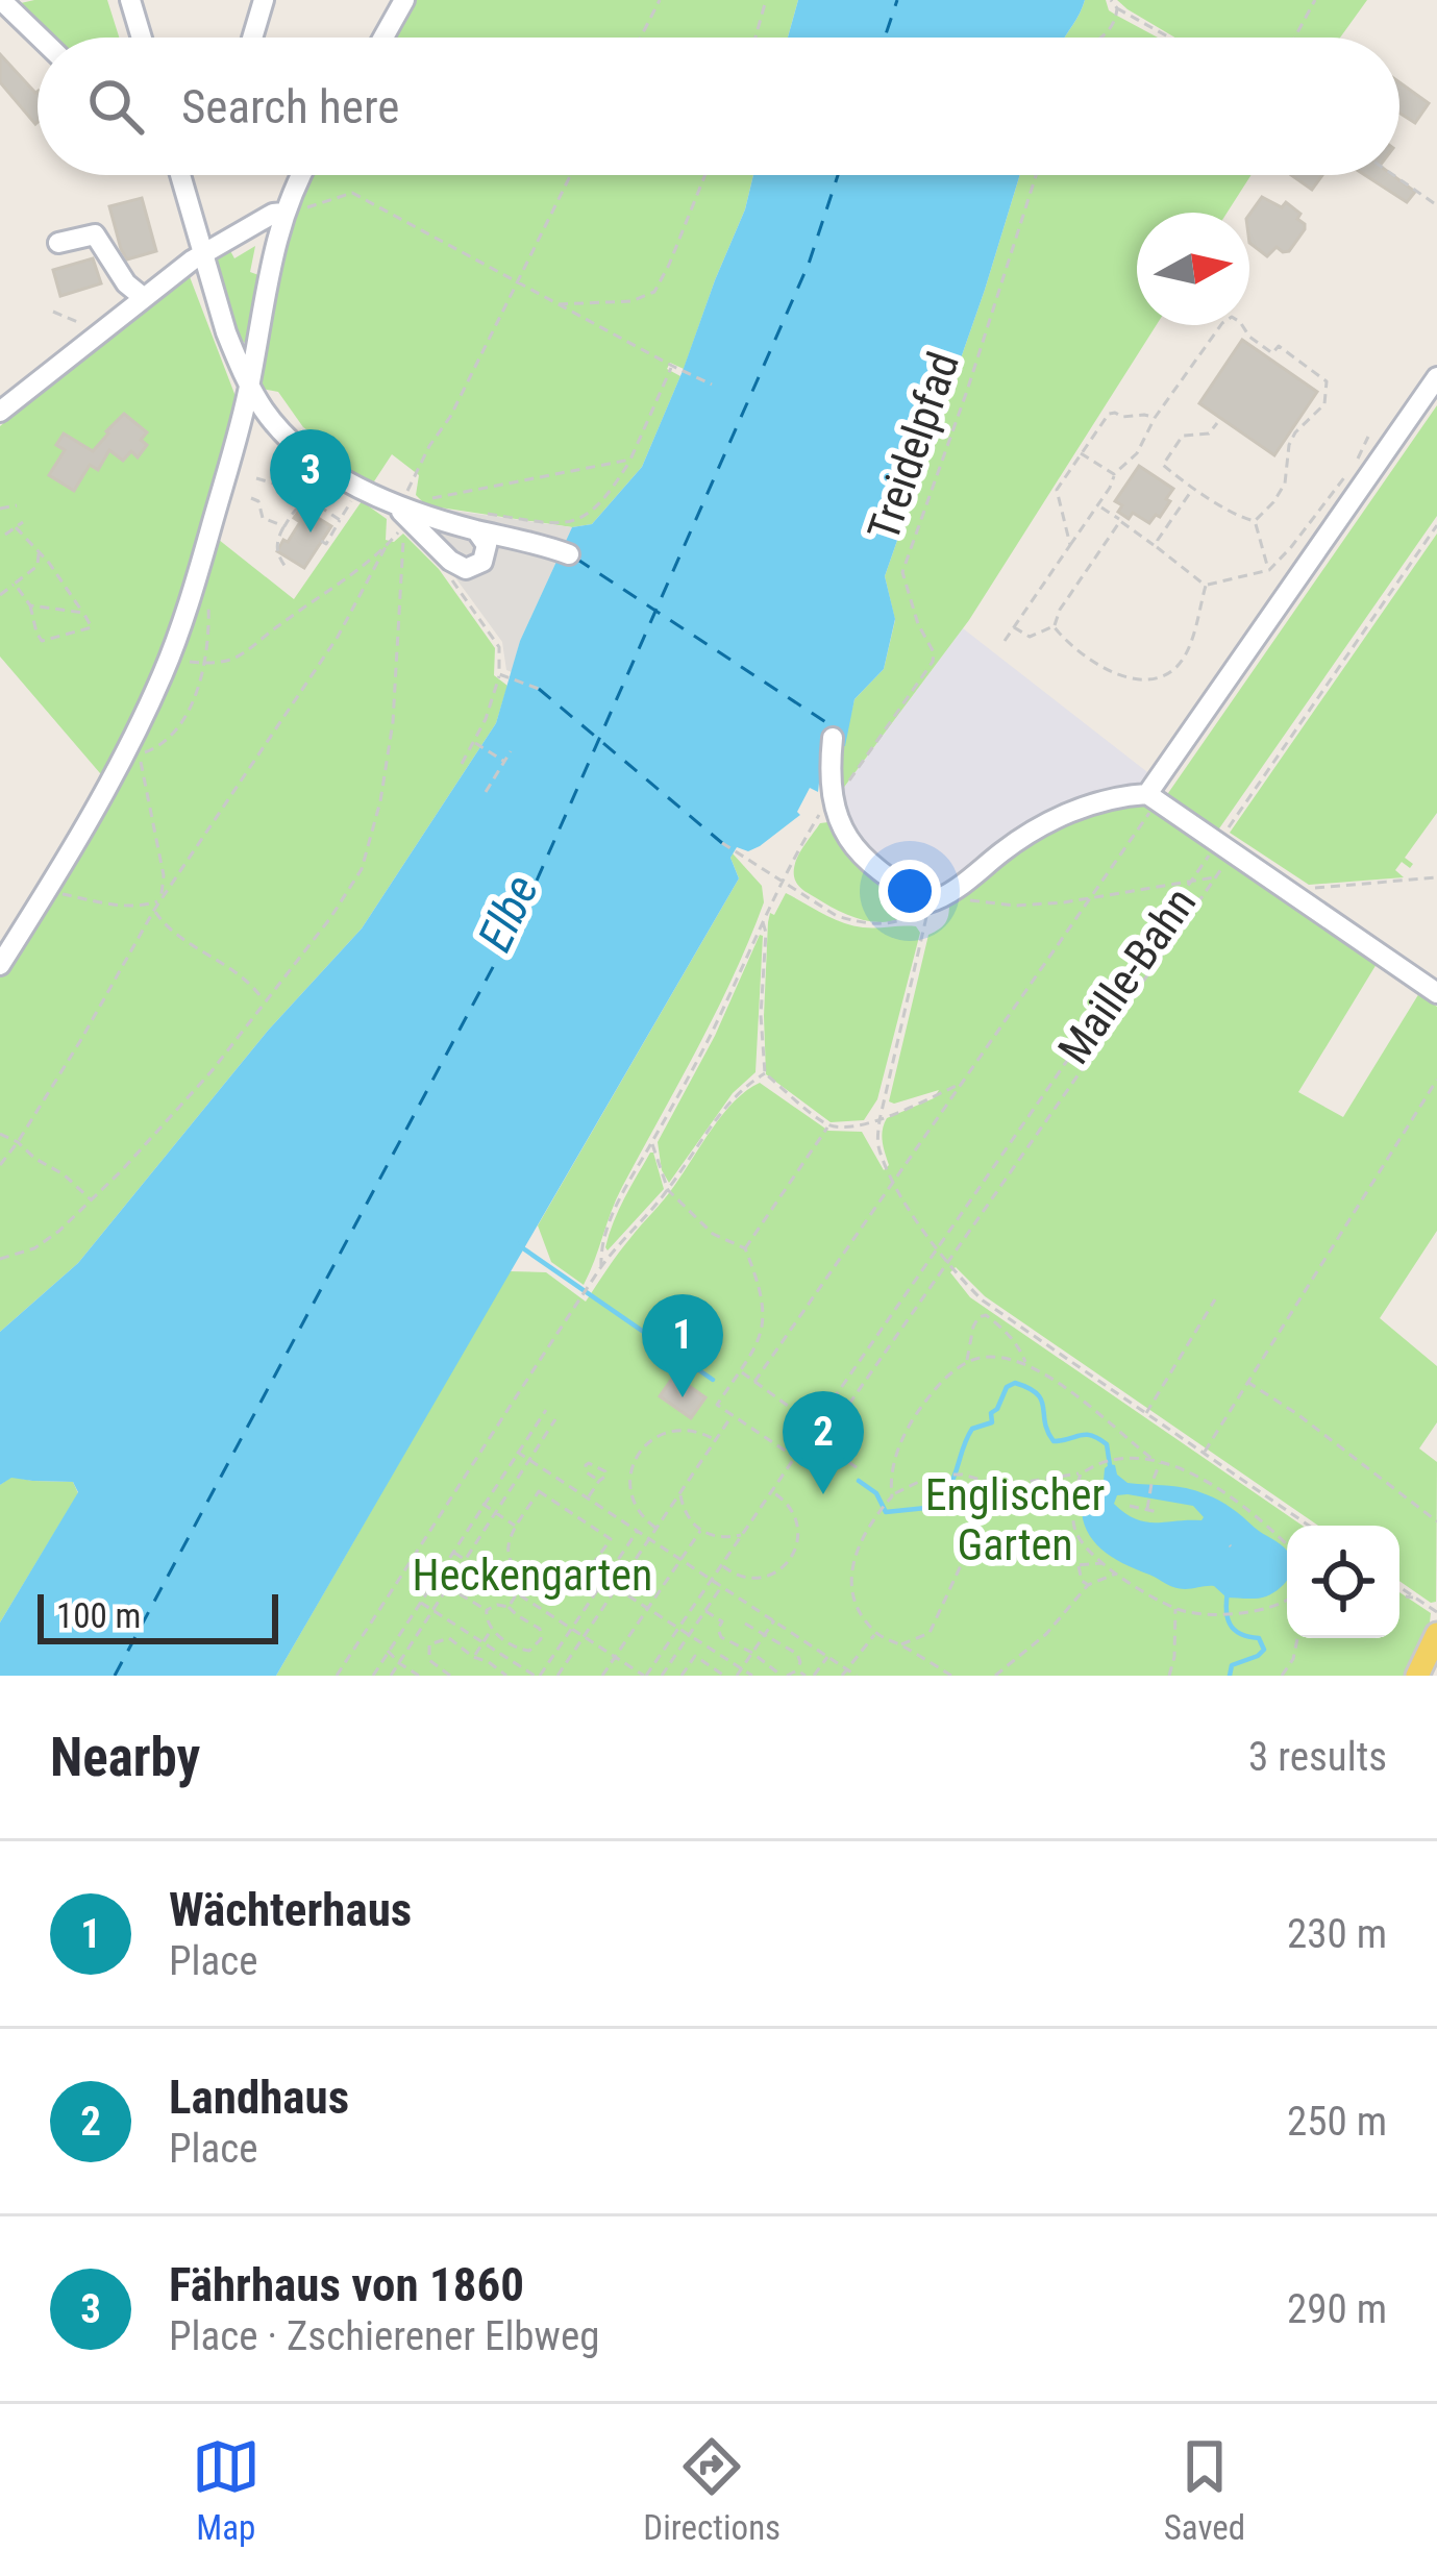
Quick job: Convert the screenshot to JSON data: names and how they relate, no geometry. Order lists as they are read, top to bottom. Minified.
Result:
{"streets":{"path":["Treidelpfad","Maille-Bahn"]},"water":["Elbe"],"parks":["Englischer Garten","Heckengarten"],"scale_bar":"100 m","north":"right","page":{"search":"Search here","pins":["3","1","2"],"scale":"100 m","heading":["Nearby","3 results"],"list":[{"mark":"1","name":"Wächterhaus","note":"Place","value":"230 m"},{"mark":"2","name":"Landhaus","note":"Place","value":"250 m"},{"mark":"3","name":"Fährhaus von 1860","note":"Place · Zschierener Elbweg","value":"290 m"}],"nav":["Map","Directions","Saved"]}}
